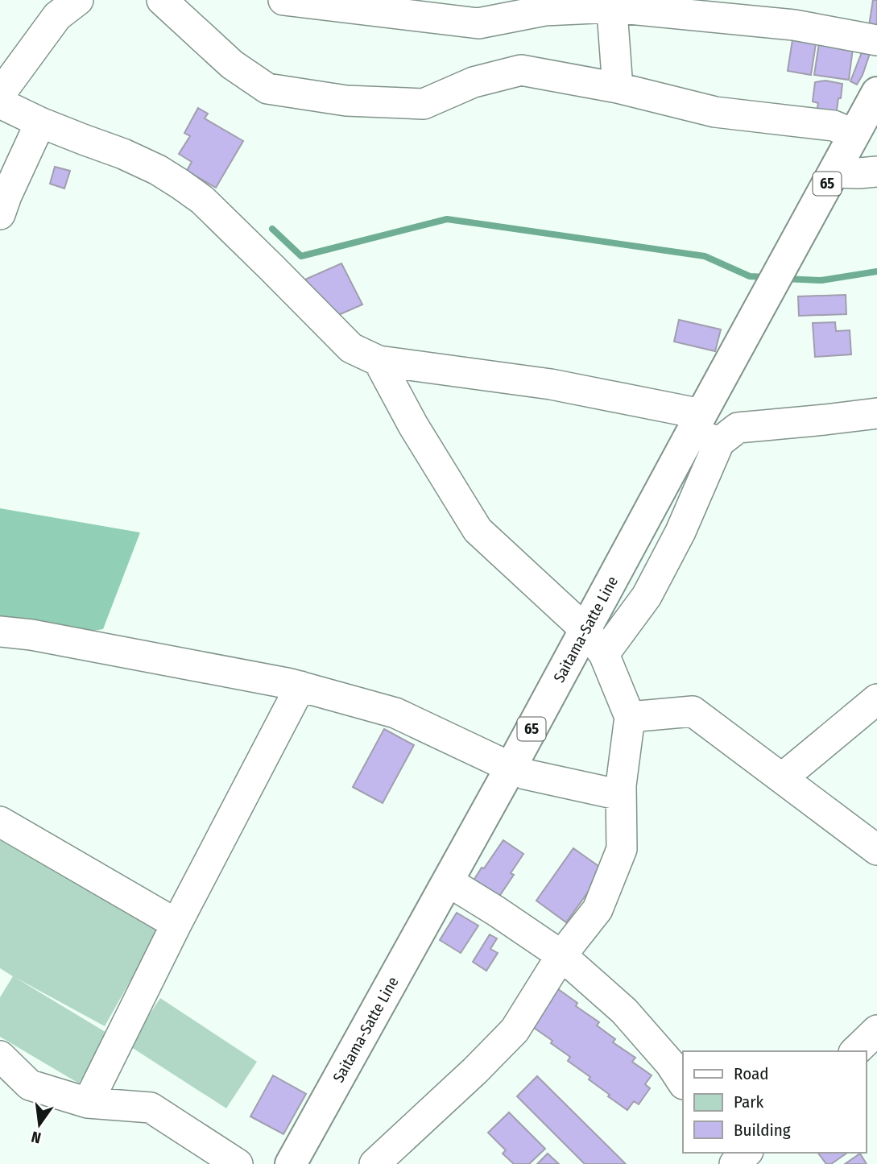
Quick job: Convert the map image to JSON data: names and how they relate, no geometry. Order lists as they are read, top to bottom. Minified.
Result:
{"streets":{"main road":["65","Saitama-Satte Line"]},"legend":["Road","Park","Building"],"north":"bottom"}
